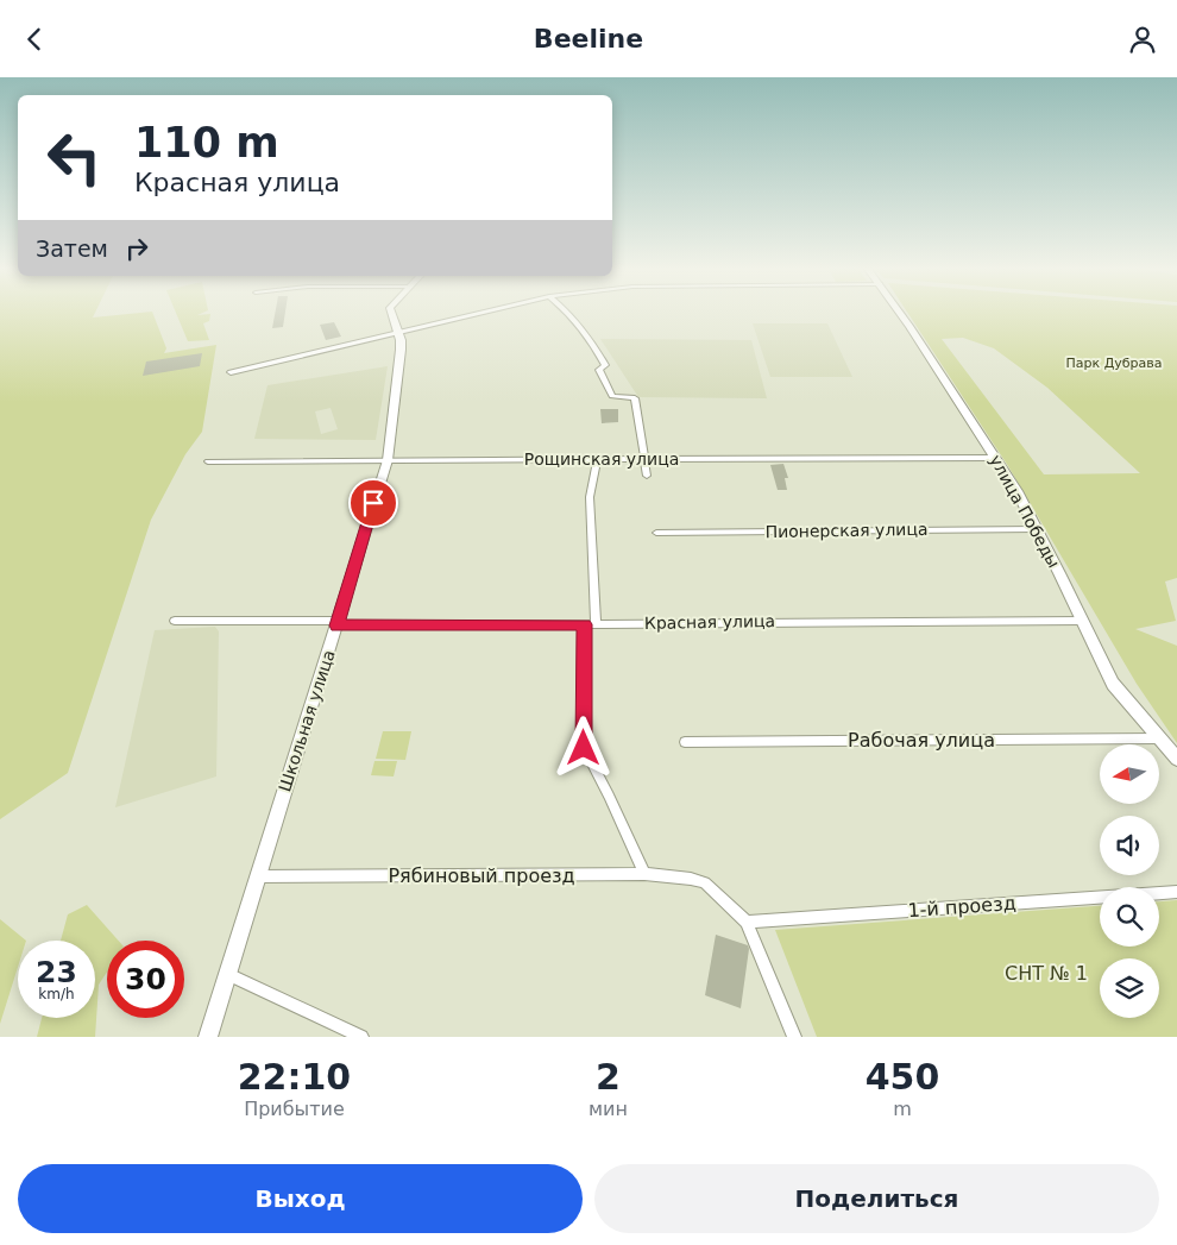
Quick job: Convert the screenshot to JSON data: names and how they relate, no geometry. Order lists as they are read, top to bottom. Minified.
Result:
{"streets":{"street":["Рощинская улица","улица Победы","Пионерская улица","Красная улица","Школьная улица","Рабочая улица","Рябиновый проезд","1-й проезд"]},"crossings":[["Рощинская улица","улица Победы"],["Рощинская улица","Школьная улица"],["улица Победы","Пионерская улица"],["улица Победы","Красная улица"],["улица Победы","Рабочая улица"],["Красная улица","Школьная улица"],["Школьная улица","Рябиновый проезд"],["Рябиновый проезд","1-й проезд"]],"parks":["Парк Дубрава","СНТ № 1"],"north":"left","page":{"header":"Beeline","turn":["110 m","Красная улица"],"then":"Затем","speed":"23 km/h","limit":"30","eta":["22:10","Прибытие","2","мин","450","m"],"buttons":["Выход","Поделиться"]}}
